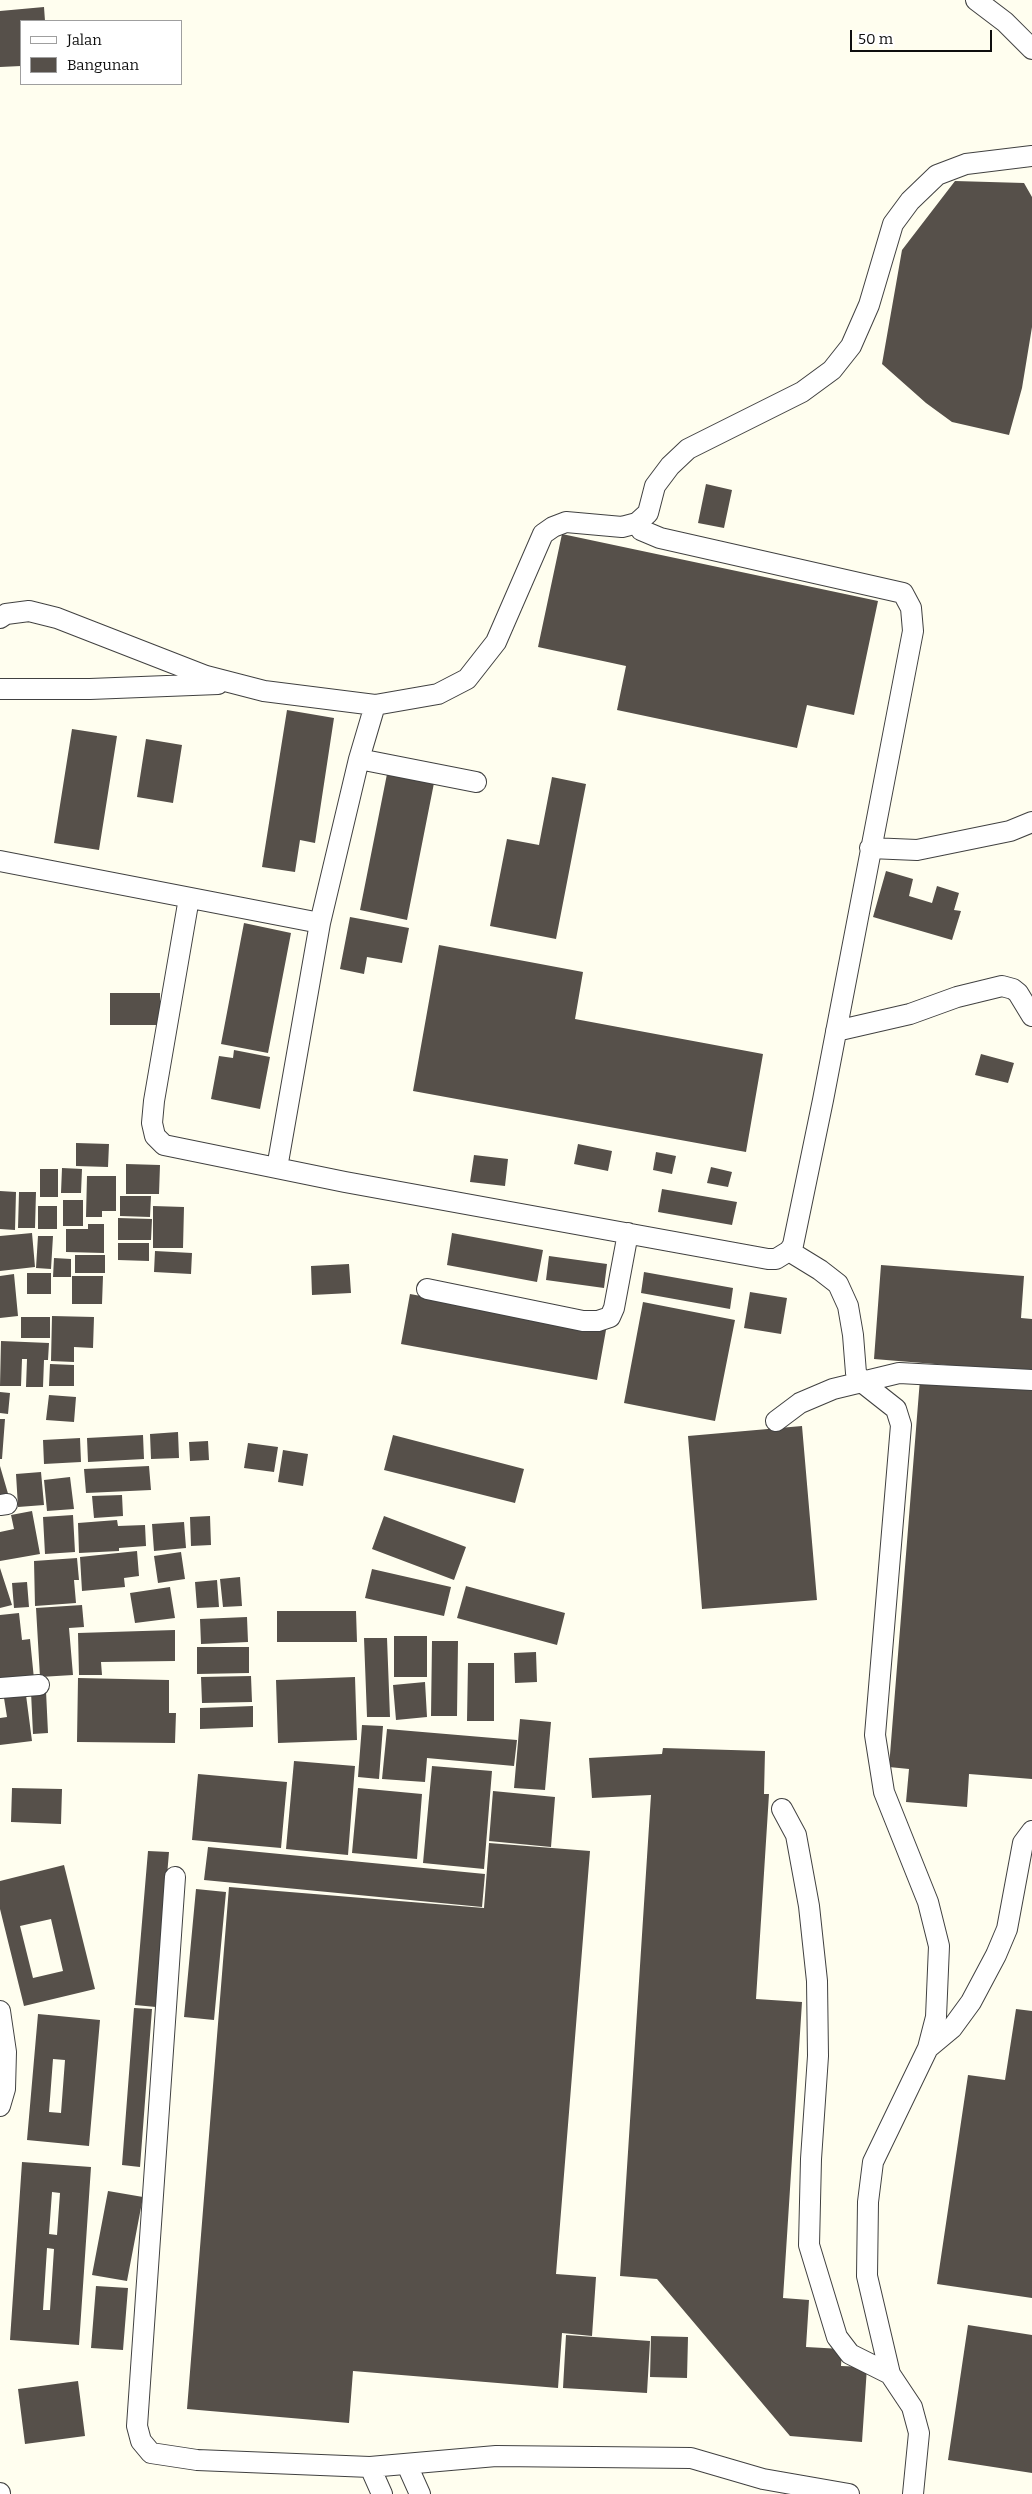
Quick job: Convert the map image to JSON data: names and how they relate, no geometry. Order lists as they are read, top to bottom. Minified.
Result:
{"legend":["Jalan","Bangunan"],"scale_bar":"50 m"}
